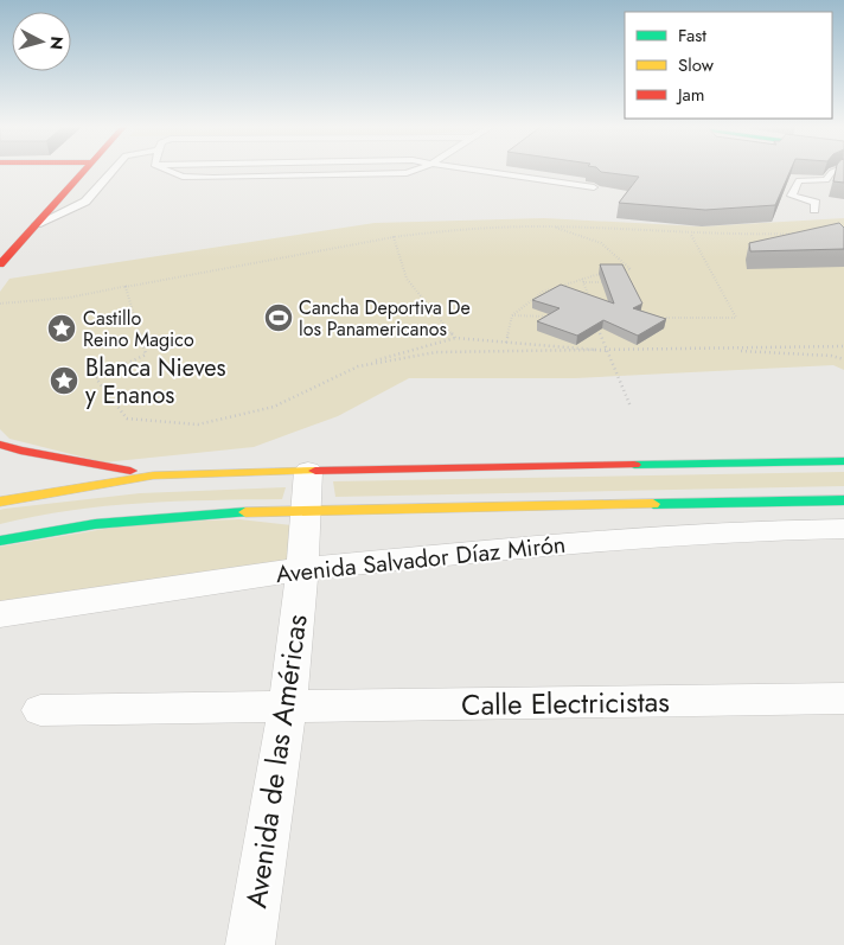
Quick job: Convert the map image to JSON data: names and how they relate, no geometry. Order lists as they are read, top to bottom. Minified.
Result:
{"streets":{"main road":["Avenida Salvador Díaz Mirón"],"street":["Calle Electricistas","Avenida de las Américas"]},"crossings":[["Avenida Salvador Díaz Mirón","Avenida de las Américas"],["Calle Electricistas","Avenida de las Américas"]],"places":{"sports":["Cancha Deportiva De los Panamericanos"],"place":["Castillo Reino Magico","Blanca Nieves y Enanos"]},"legend":["Fast","Slow","Jam"],"north":"right"}
